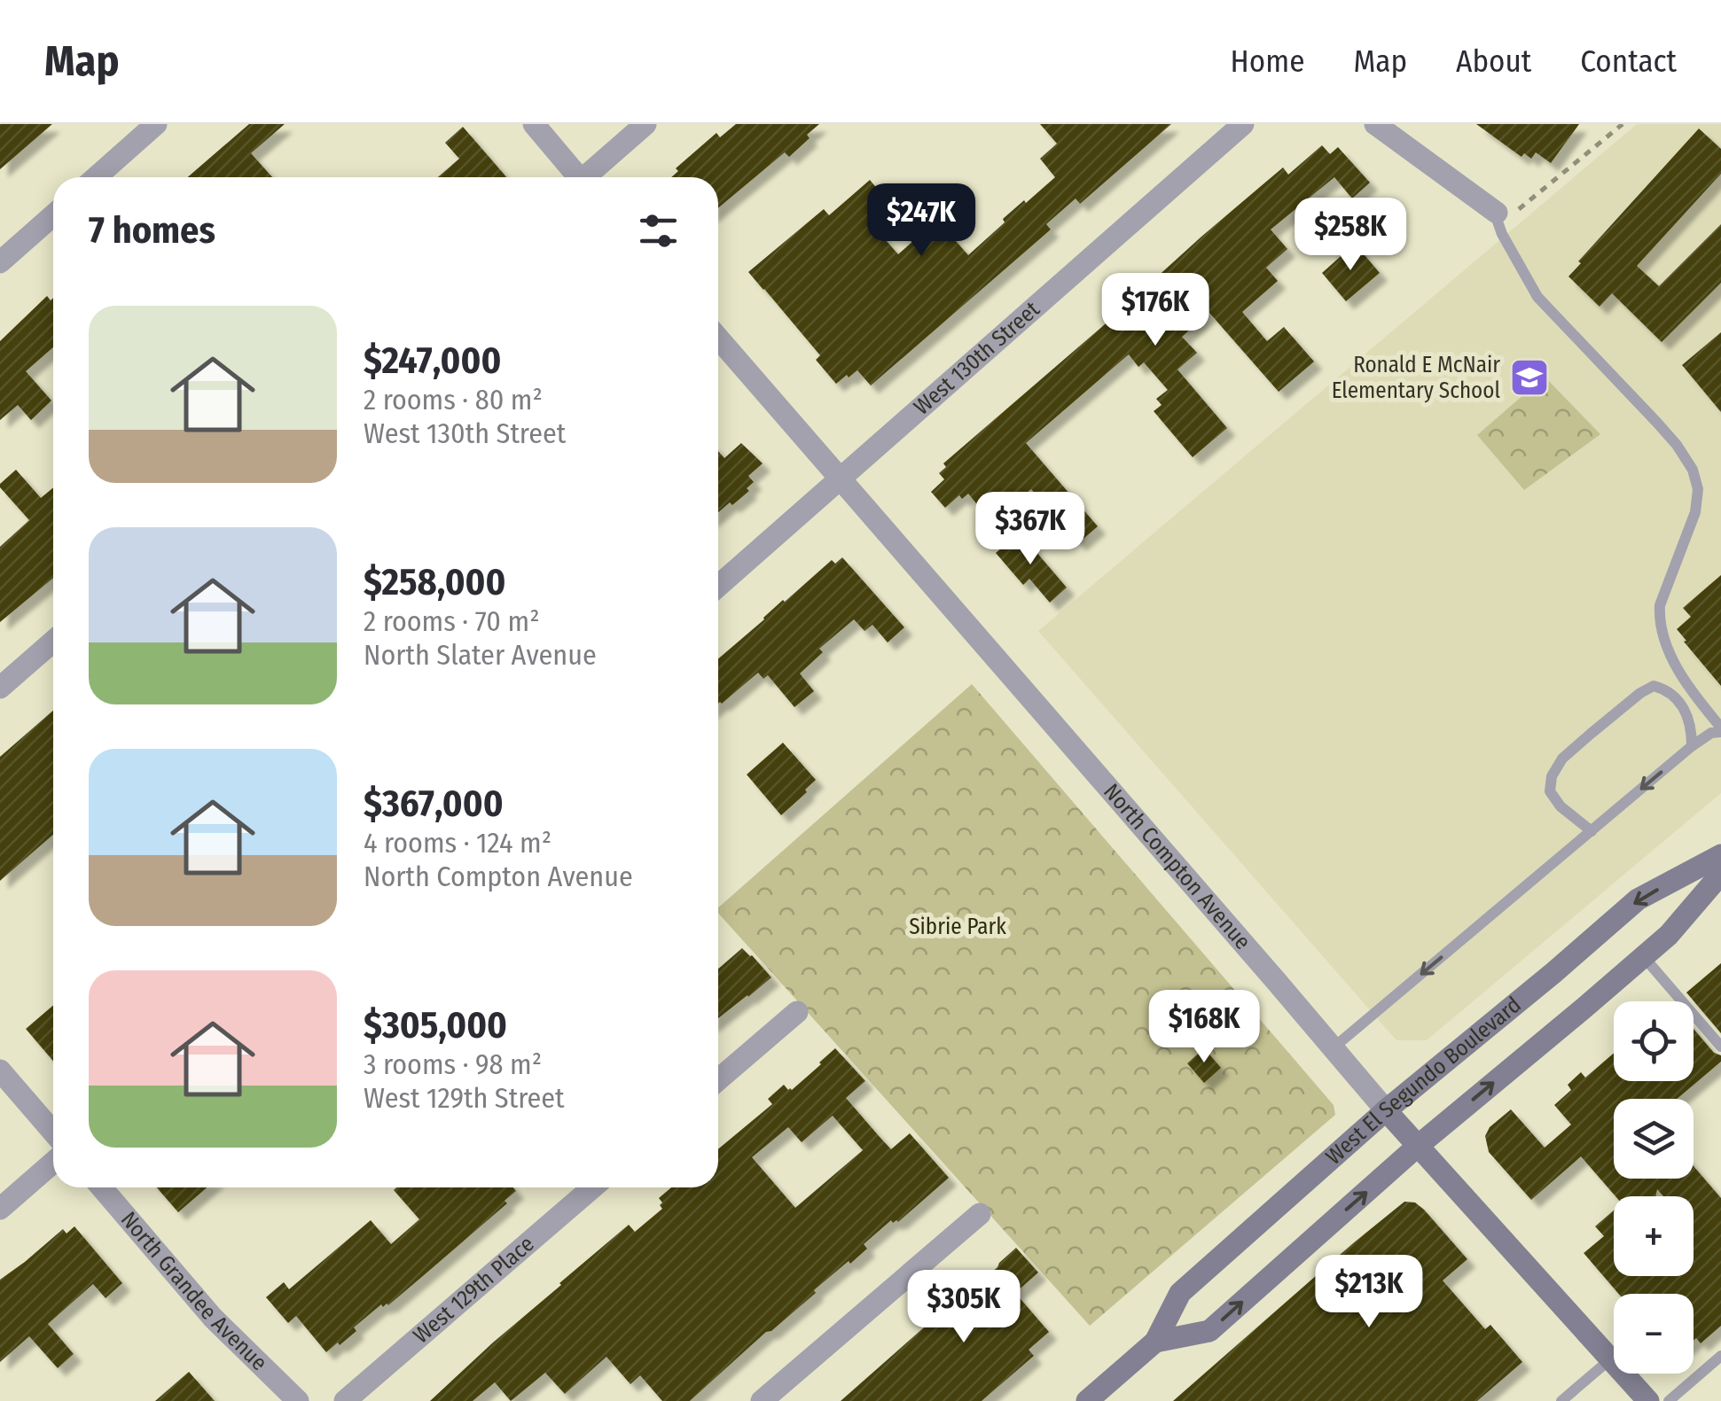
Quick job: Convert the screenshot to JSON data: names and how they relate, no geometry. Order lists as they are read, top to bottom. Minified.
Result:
{"streets":{"main road":["North Compton Avenue","West El Segundo Boulevard"],"street":["West 130th Street","West 129th Place","North Grandee Avenue"]},"crossings":[["West 130th Street","North Compton Avenue"],["North Compton Avenue","West El Segundo Boulevard"]],"parks":["Sibrie Park"],"places":{"school or university":["Ronald E McNair Elementary School"]},"page":{"header":"Map","nav":["Home","Map","About","Contact"],"heading":"7 homes","price":["$247K","$258K","$176K","$367K","$168K","$213K","$305K"],"list":[{"name":"$247,000","note":"2 rooms · 80 m² · West 130th Street"},{"name":"$258,000","note":"2 rooms · 70 m² · North Slater Avenue"},{"name":"$367,000","note":"4 rooms · 124 m² · North Compton Avenue"},{"name":"$305,000","note":"3 rooms · 98 m² · West 129th Street"}],"map_buttons":["+","−"]}}
